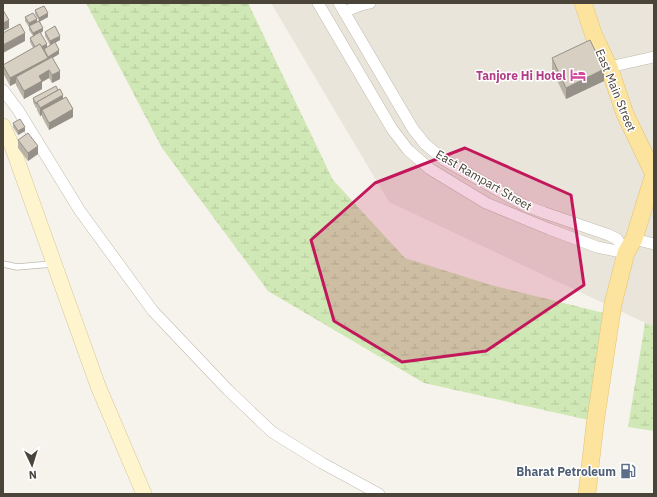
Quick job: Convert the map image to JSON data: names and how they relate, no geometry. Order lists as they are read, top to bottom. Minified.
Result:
{"streets":{"main road":["East Main Street"],"street":["East Rampart Street"]},"places":{"hotel":["Tanjore Hi Hotel"],"fuel station":["Bharat Petroleum"]},"north":"bottom"}
